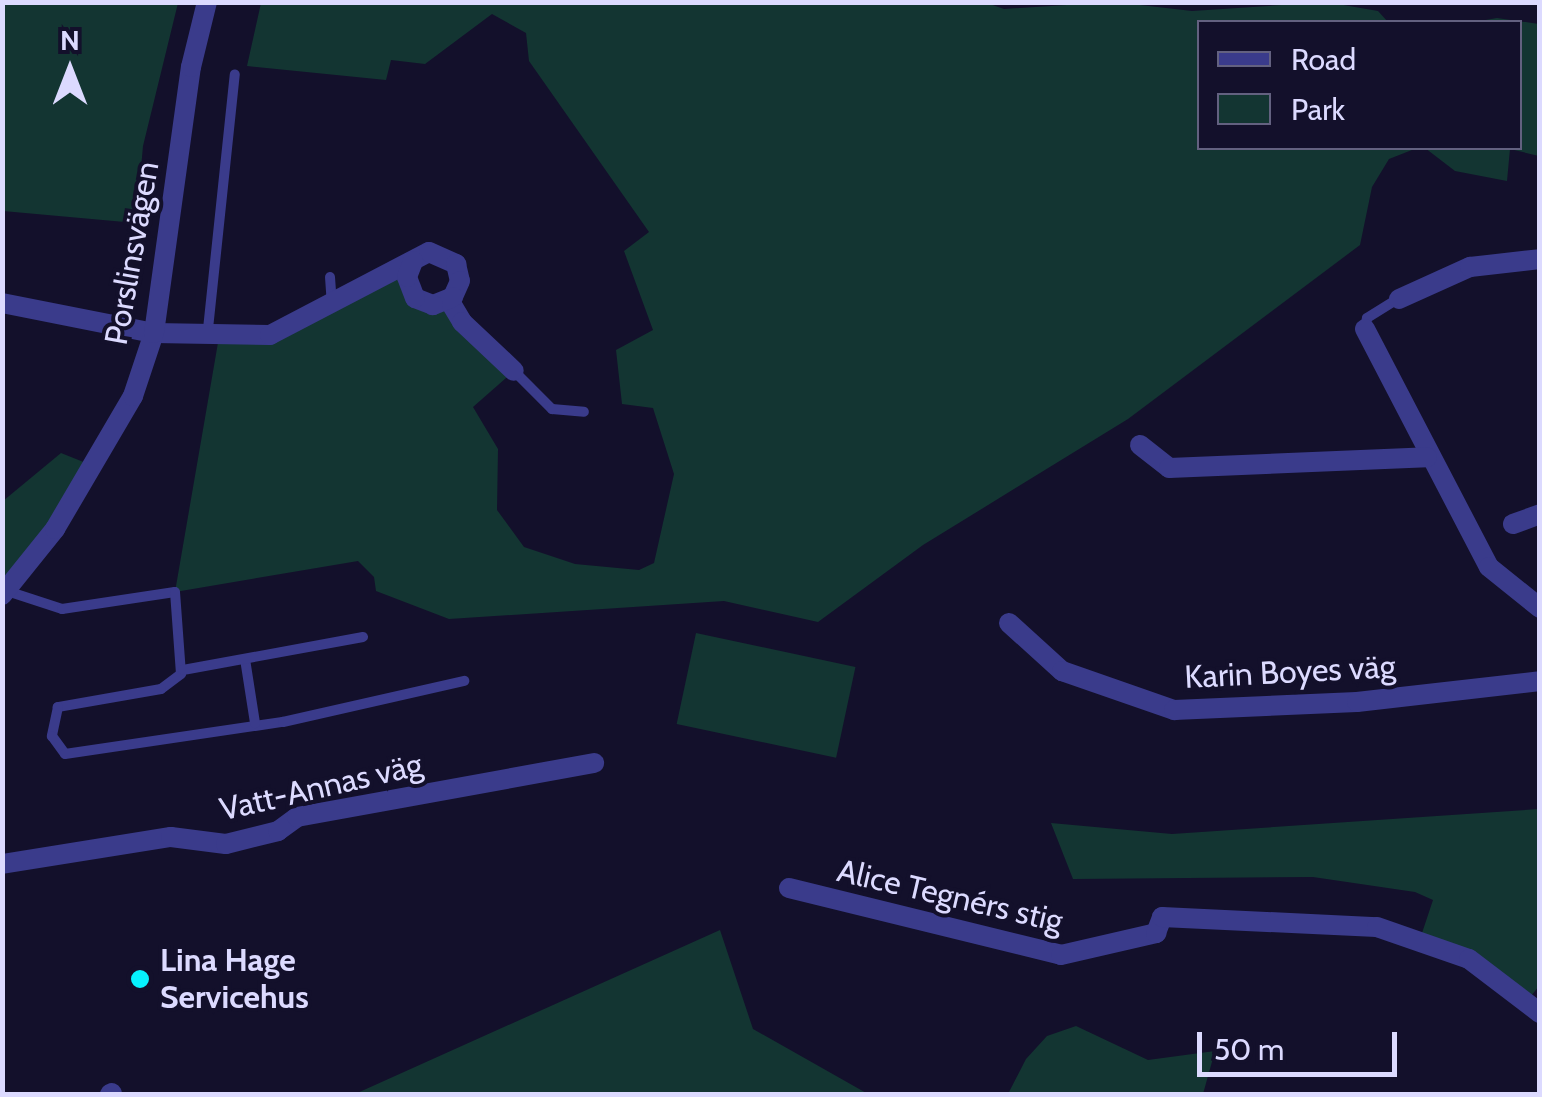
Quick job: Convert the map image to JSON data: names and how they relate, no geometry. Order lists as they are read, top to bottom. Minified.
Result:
{"streets":{"street":["Porslinsvägen","Karin Boyes väg","Vatt-Annas väg","Alice Tegnérs stig"]},"places":["Lina Hage Servicehus"],"legend":["Road","Park"],"scale_bar":"50 m","north":"top"}
